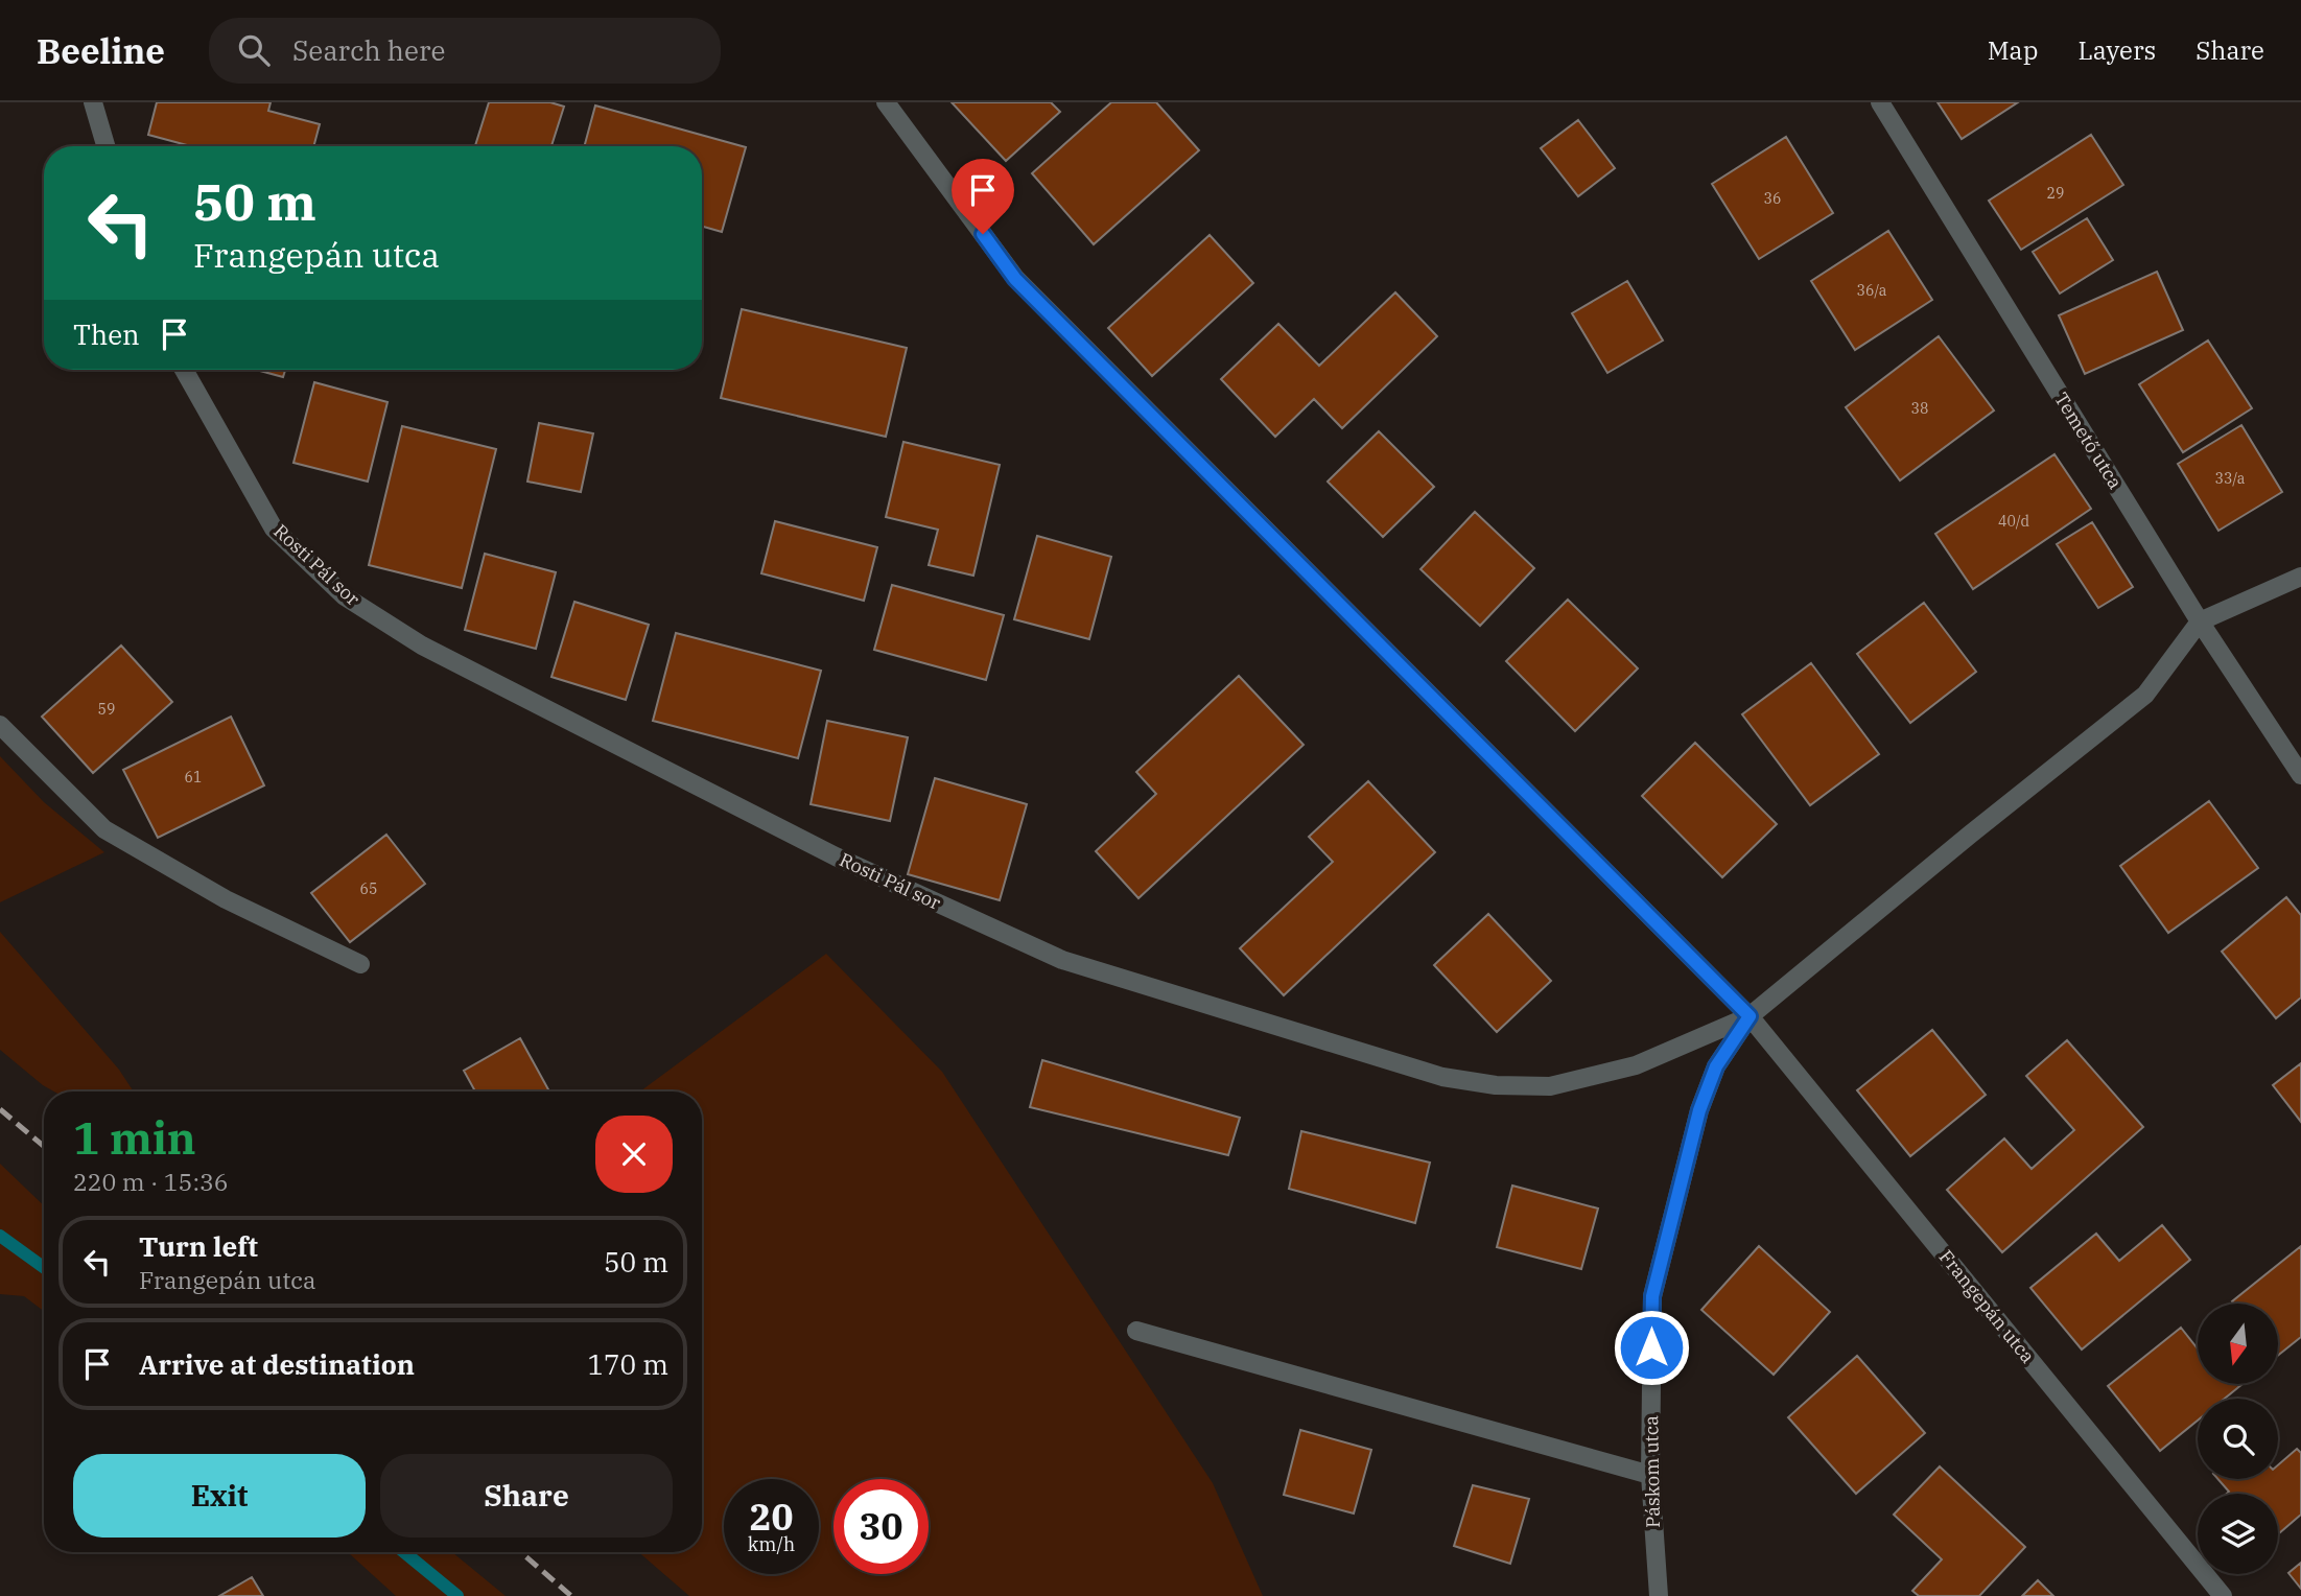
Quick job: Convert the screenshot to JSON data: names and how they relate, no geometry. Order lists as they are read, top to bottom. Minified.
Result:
{"streets":{"street":["Temető utca","Rosti Pál sor","Frangepán utca","Páskom utca"]},"crossings":[["Rosti Pál sor","Frangepán utca"],["Rosti Pál sor","Páskom utca"],["Frangepán utca","Páskom utca"]],"house_numbers":["29","36","36/a","38","33/a","40/d","59","61","65"],"north":"bottom","page":{"header":"Beeline","search":"Search here","nav":["Map","Layers","Share"],"turn":["50 m","Frangepán utca"],"then":"Then","heading":["1 min","220 m · 15:36"],"list":[{"name":"Turn left","note":"Frangepán utca","value":"50 m"},{"name":"Arrive at destination","value":"170 m"}],"buttons":["Exit","Share"],"speed":"20 km/h","limit":"30"}}
